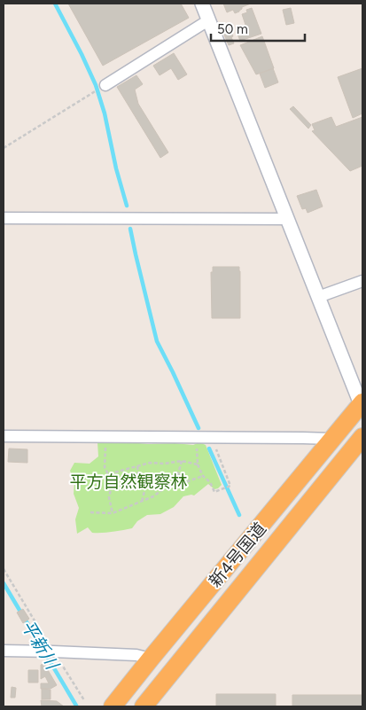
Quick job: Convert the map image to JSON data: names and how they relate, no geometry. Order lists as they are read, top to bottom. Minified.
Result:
{"streets":{"highway":["新4号国道"]},"water":["平新川"],"parks":["平方自然観察林"],"scale_bar":"50 m"}
